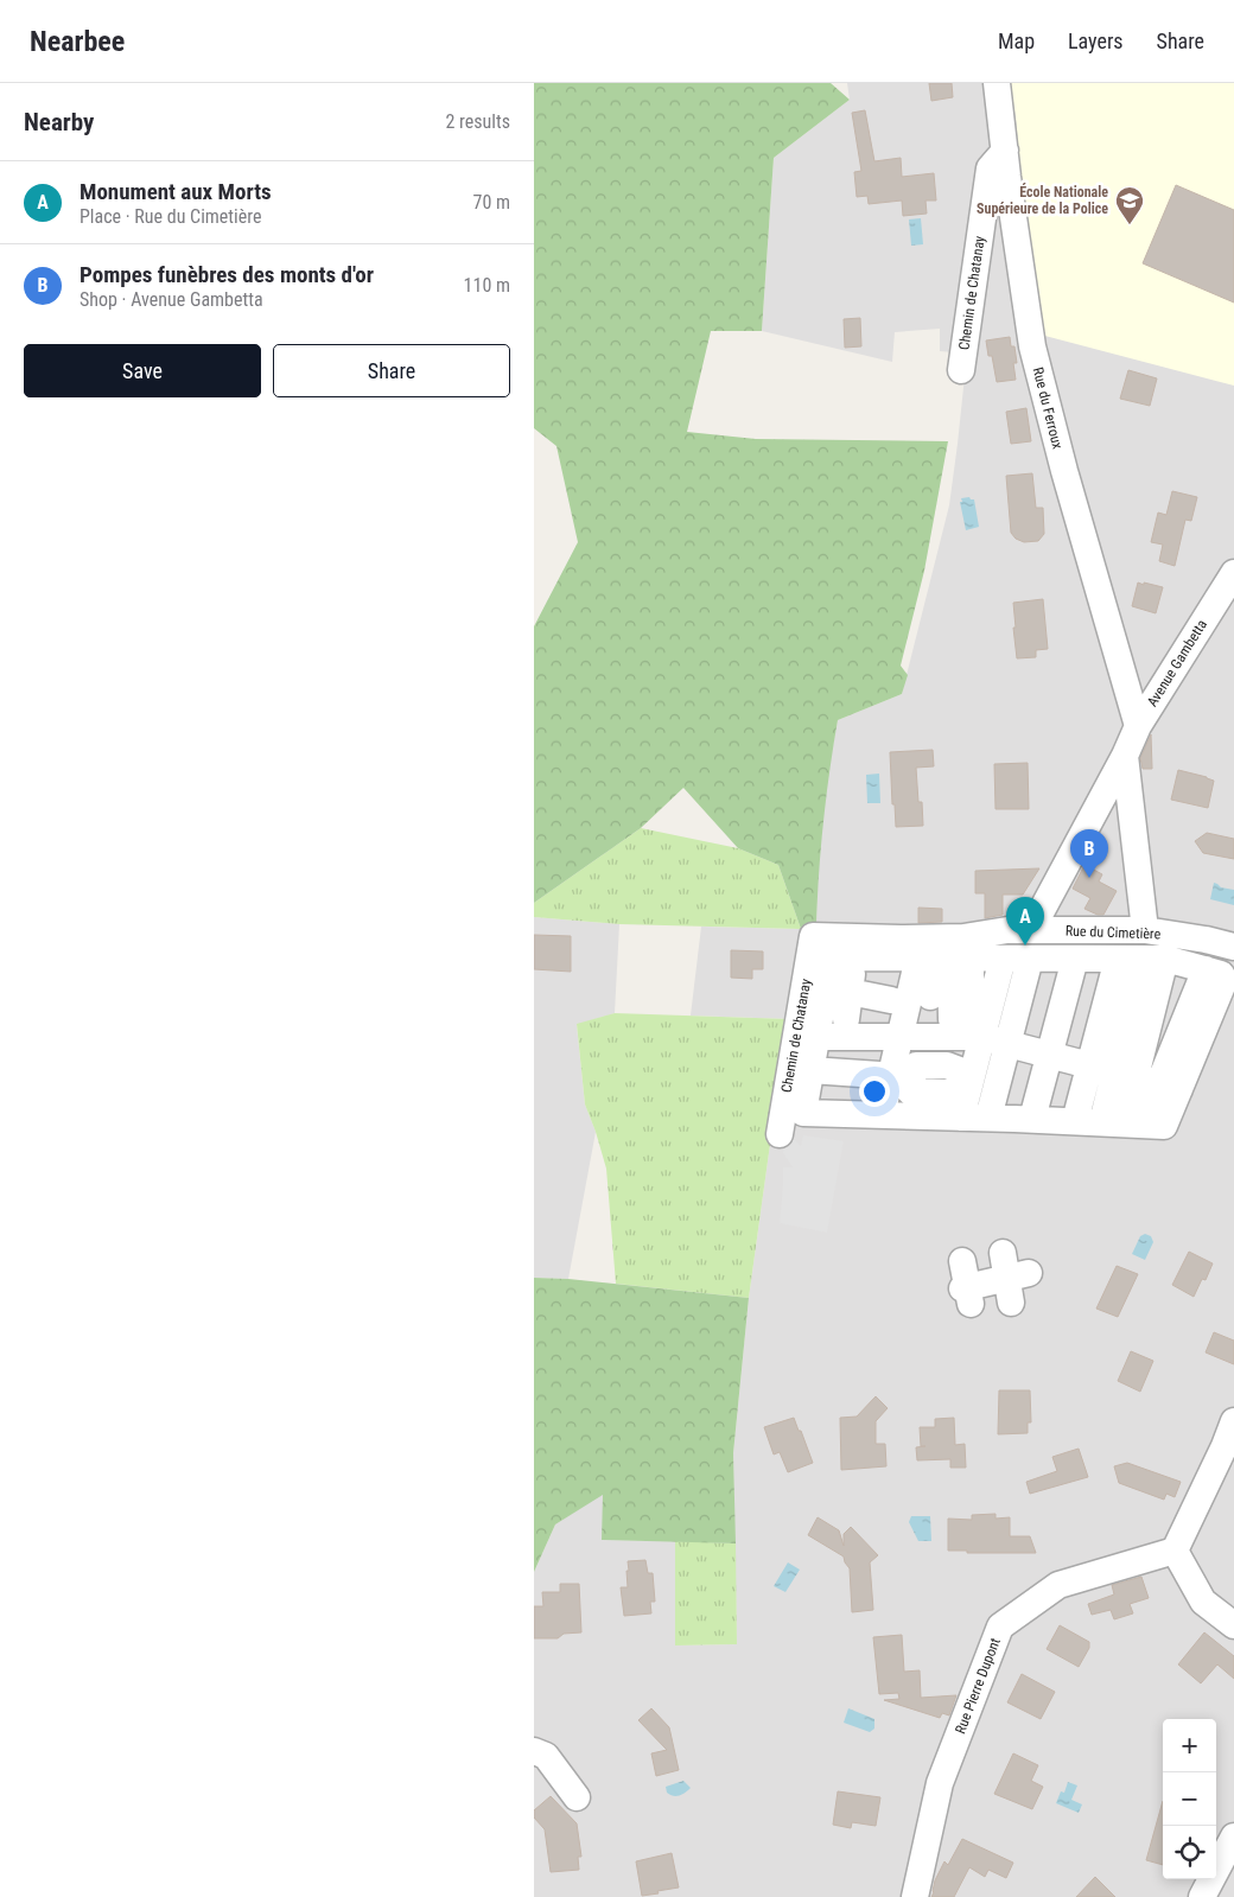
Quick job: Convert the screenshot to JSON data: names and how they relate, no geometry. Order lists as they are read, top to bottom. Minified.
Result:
{"streets":{"street":["Chemin de Chatanay","Rue du Ferroux","Avenue Gambetta","Rue du Cimetière","Rue Pierre Dupont"]},"crossings":[["Chemin de Chatanay","Rue du Ferroux"],["Chemin de Chatanay","Rue du Cimetière"],["Rue du Ferroux","Avenue Gambetta"],["Avenue Gambetta","Rue du Cimetière"]],"places":{"school or university":["École Nationale Supérieure de la Police"]},"page":{"header":"Nearbee","nav":["Map","Layers","Share"],"heading":["Nearby","2 results"],"list":[{"mark":"A","name":"Monument aux Morts","note":"Place · Rue du Cimetière","value":"70 m"},{"mark":"B","name":"Pompes funèbres des monts d'or","note":"Shop · Avenue Gambetta","value":"110 m"}],"buttons":["Save","Share"],"pins":["B","A"],"map_buttons":["+","−"]}}
